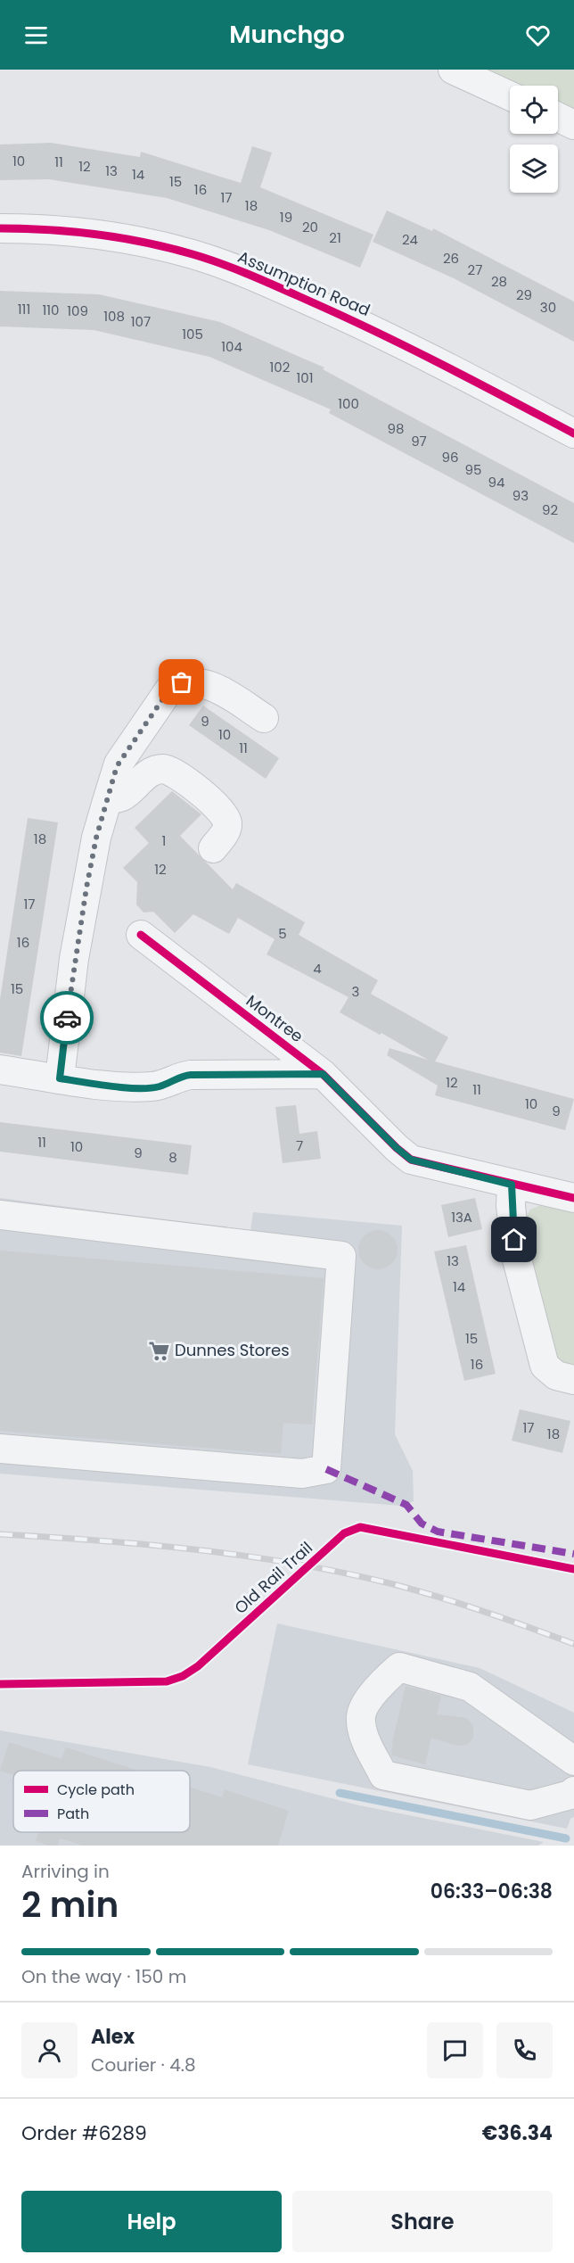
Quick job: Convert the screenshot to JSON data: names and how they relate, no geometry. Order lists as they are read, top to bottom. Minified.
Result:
{"streets":{"street":["Assumption Road","Montree"],"cycle path":["Old Rail Trail"]},"places":{"supermarket":["Dunnes Stores"]},"house_numbers":["10","11","12","13","14","15","16","17","18","19","20","21","24","26","27","28","29","30","111","110","109","108","107","105","104","102","101","100","98","97","96","95","94","93","92","9","10","11","18","1","12","17","5","16","4","15","3","12","11","10","9","11","7","10","9","8","13A","13","14","15","16","17","18"],"legend":["Cycle path","Path"],"page":{"header":"Munchgo","heading":["2 min","Arriving in","06:33–06:38"],"panel":["Alex","Courier · 4.8","Order #6289","€36.34"],"bar":"On the way · 150 m","buttons":["Help","Share"]}}
